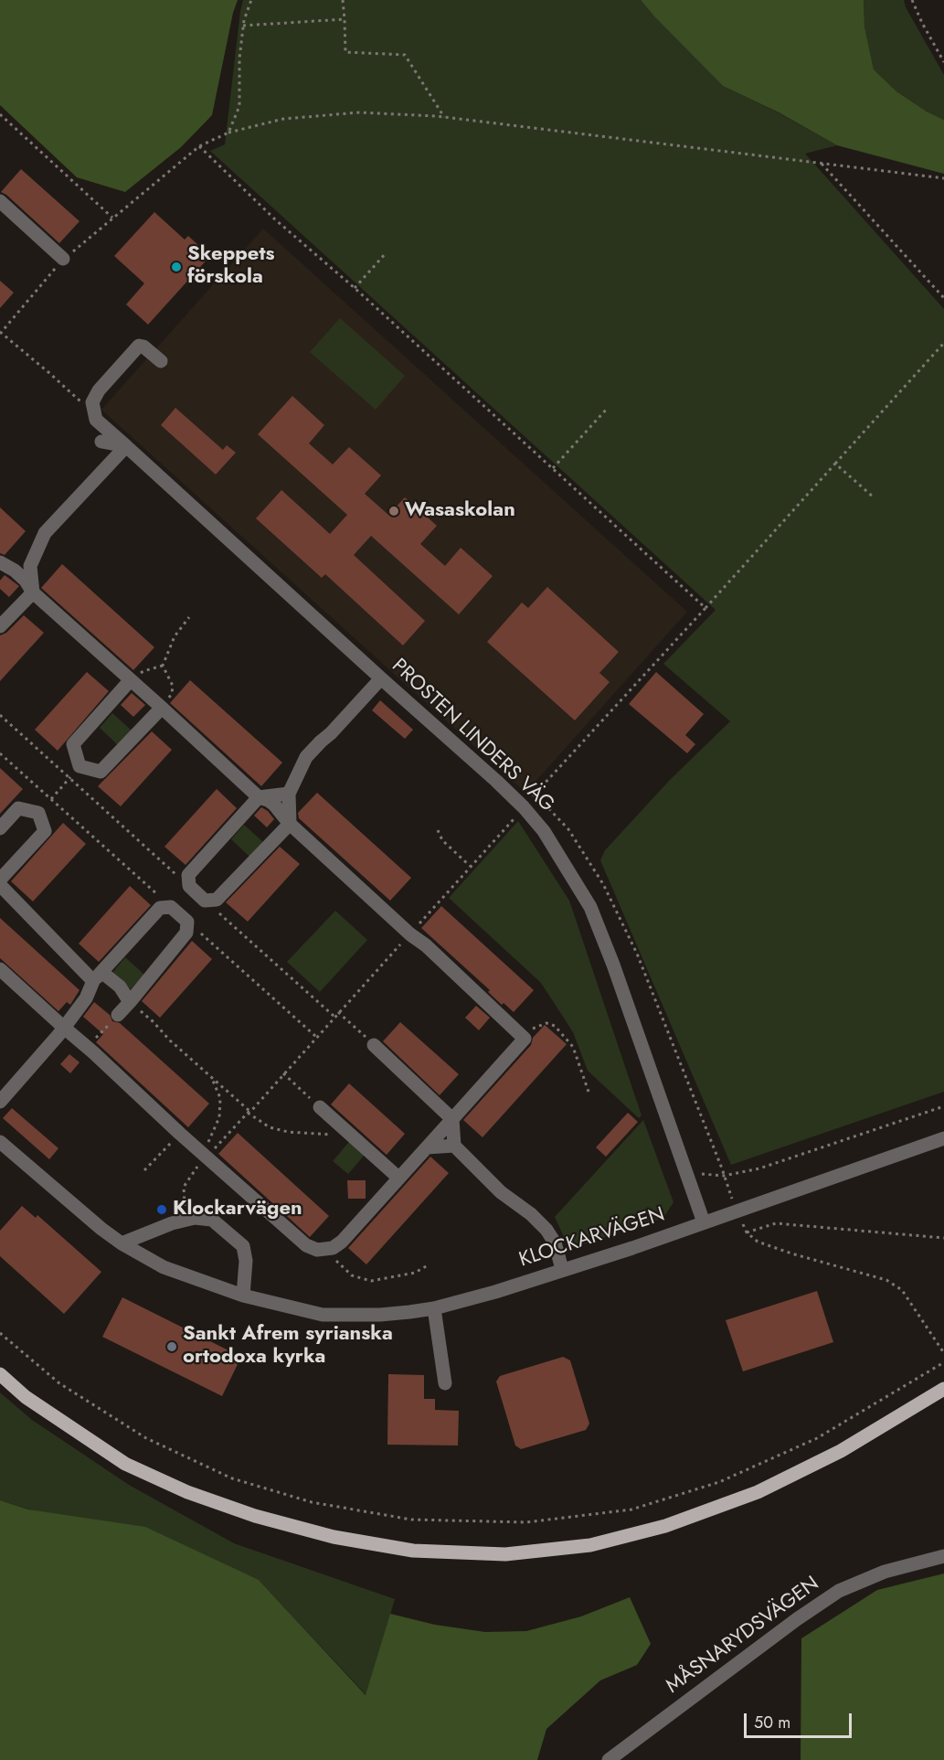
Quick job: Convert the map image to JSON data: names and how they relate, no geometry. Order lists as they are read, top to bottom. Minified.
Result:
{"streets":{"street":["PROSTEN LINDERS VÄG","KLOCKARVÄGEN","MÅSNARYDSVÄGEN"]},"crossings":[["PROSTEN LINDERS VÄG","KLOCKARVÄGEN"]],"places":["Skeppets förskola","Wasaskolan","Klockarvägen","Sankt Afrem syrianska ortodoxa kyrka"],"scale_bar":"50 m"}
